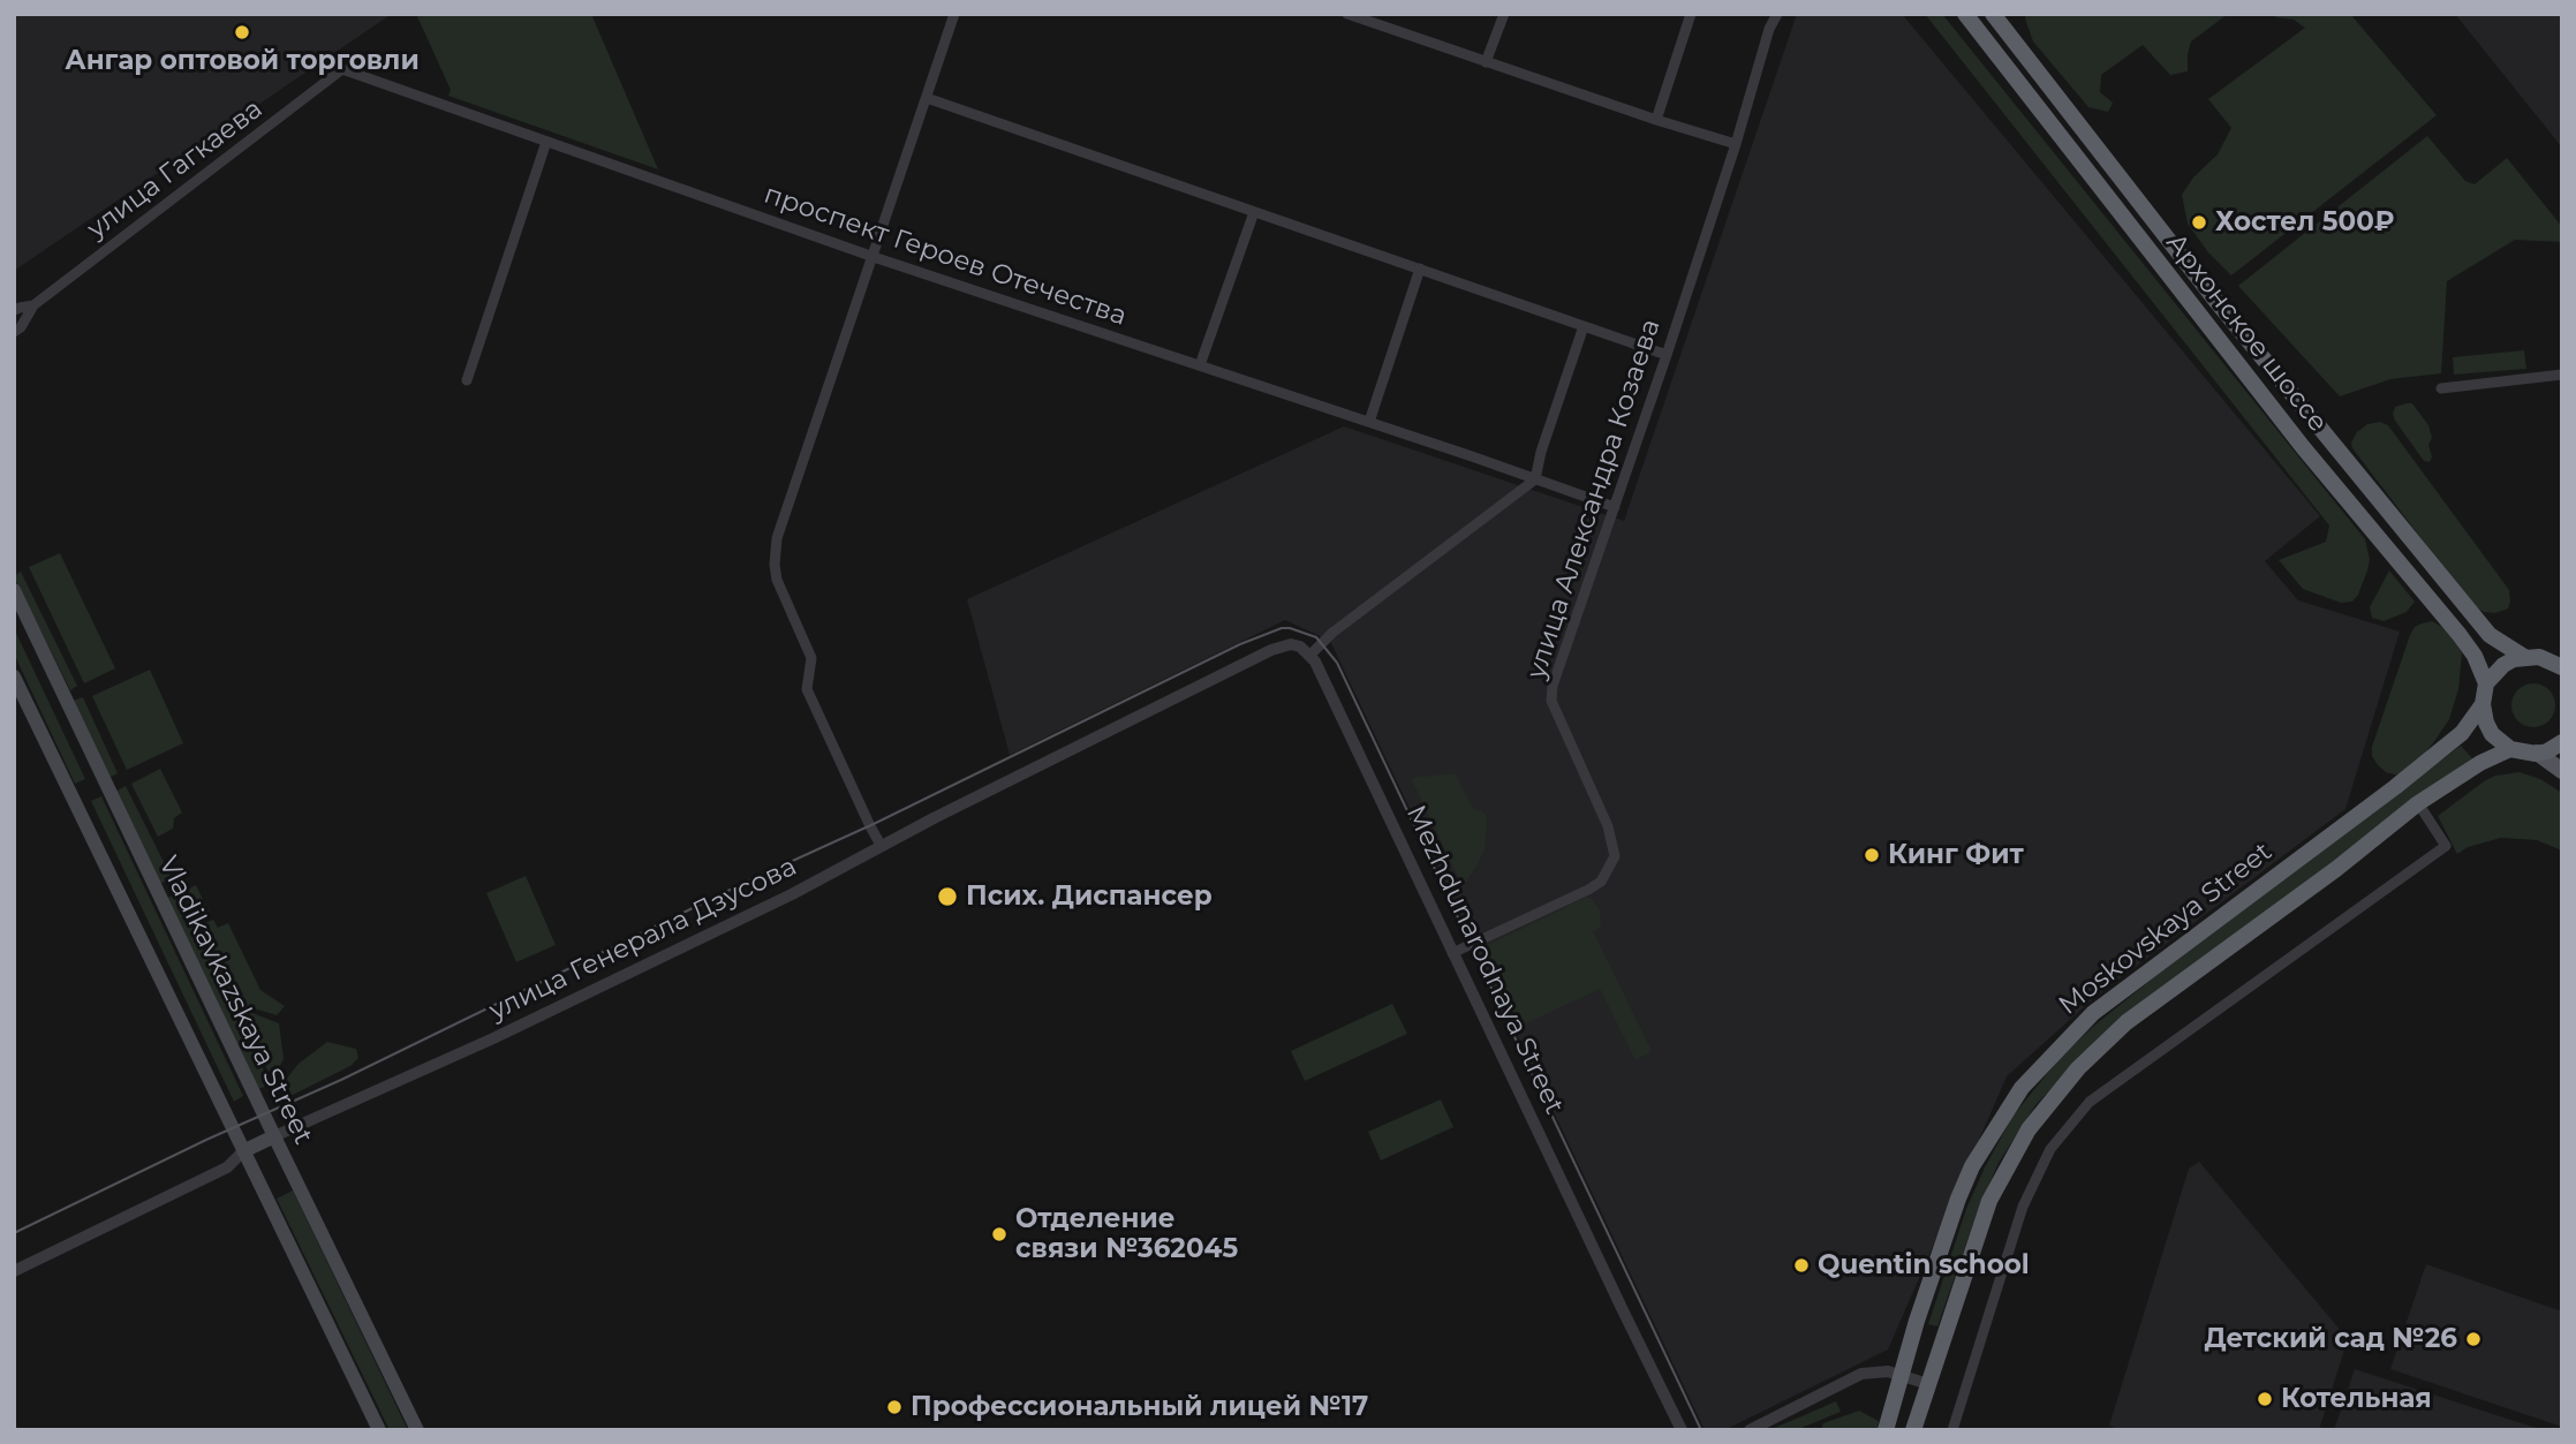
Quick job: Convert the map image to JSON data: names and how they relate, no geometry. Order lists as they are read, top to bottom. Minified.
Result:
{"streets":{"highway":["Архонское шоссе","Moskovskaya Street"],"main road":["улица Генерала Дзусова","Vladikavkazskaya Street"],"street":["улица Гагкаева","проспект Героев Отечества","улица Александра Козаева","Mezhdunarodnaya Street"]},"crossings":[["улица Гагкаева","проспект Героев Отечества"],["проспект Героев Отечества","улица Александра Козаева"],["улица Александра Козаева","Mezhdunarodnaya Street"],["улица Генерала Дзусова","Mezhdunarodnaya Street"],["улица Генерала Дзусова","Vladikavkazskaya Street"]],"places":["Ангар оптовой торговли","Хостел 500₽","Кинг Фит","Псих. Диспансер","Отделение связи №362045","Quentin school","Детский сад №26","Котельная","Профессиональный лицей №17"]}
